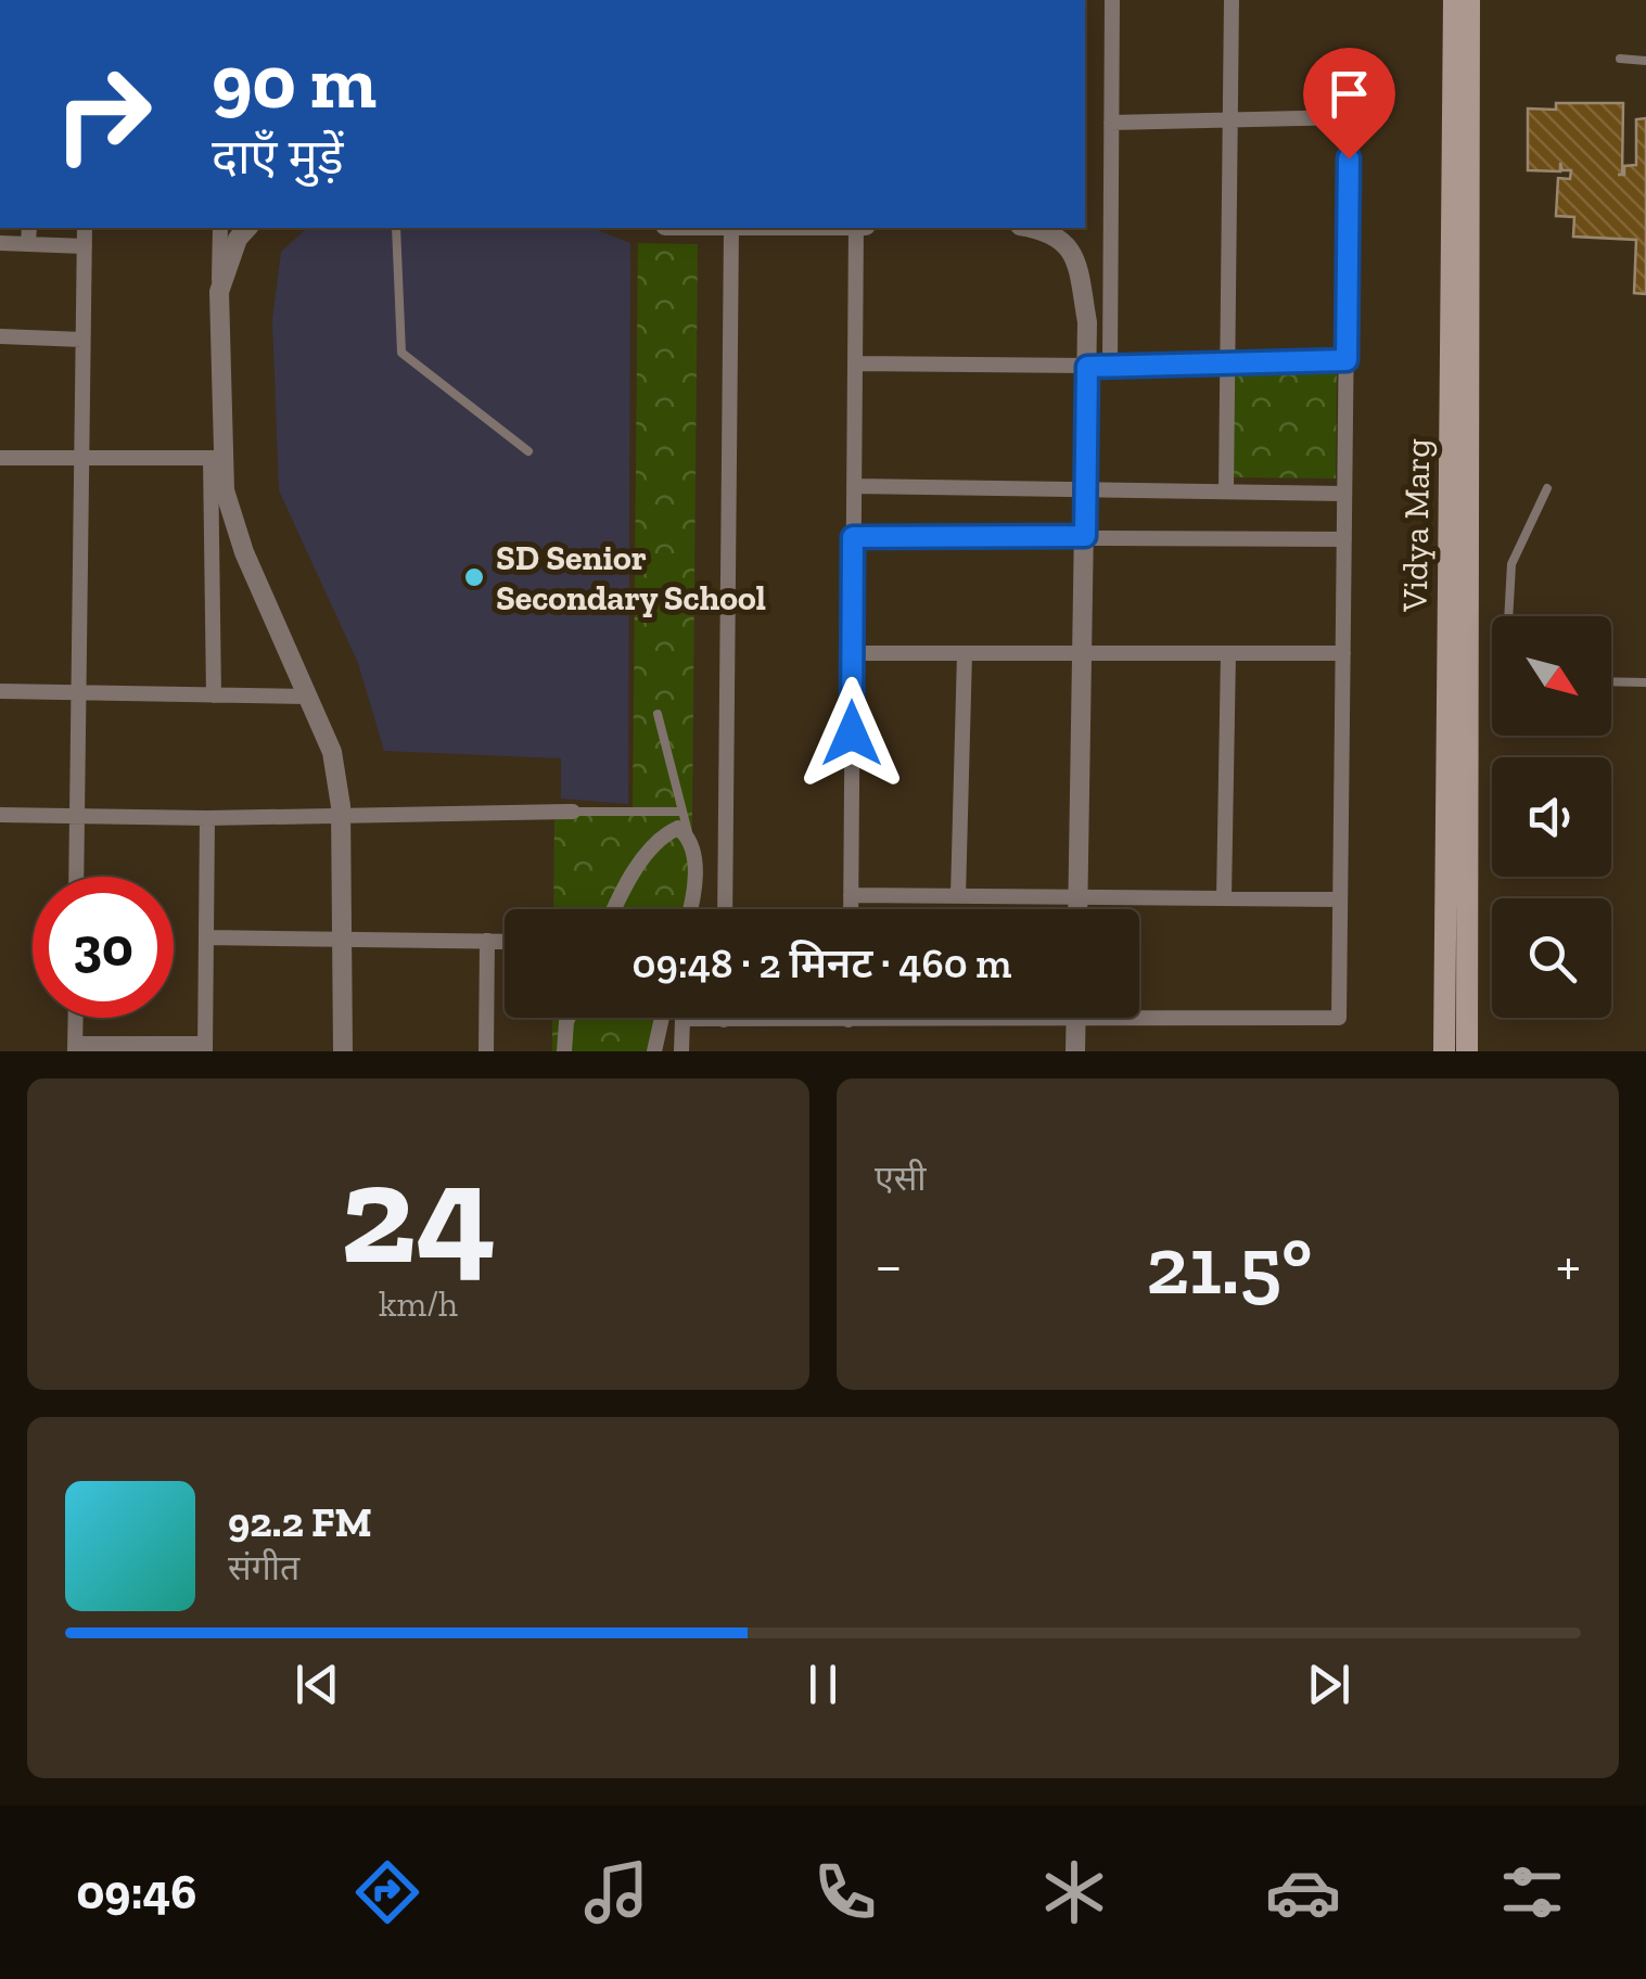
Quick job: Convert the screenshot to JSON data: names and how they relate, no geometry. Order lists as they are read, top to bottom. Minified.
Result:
{"streets":{"main road":["Vidya Marg"]},"places":["SD Senior Secondary School"],"north":"bottom right","page":{"turn":["90 m","दाएँ मुड़ें"],"limit":"30","trip":"09:48 · 2 मिनट · 460 m","tile":[["24","km/h"],"एसी"],"heat":["−","21.5°","+"],"song":["92.2 FM","संगीत"],"tabs":"09:46"}}
